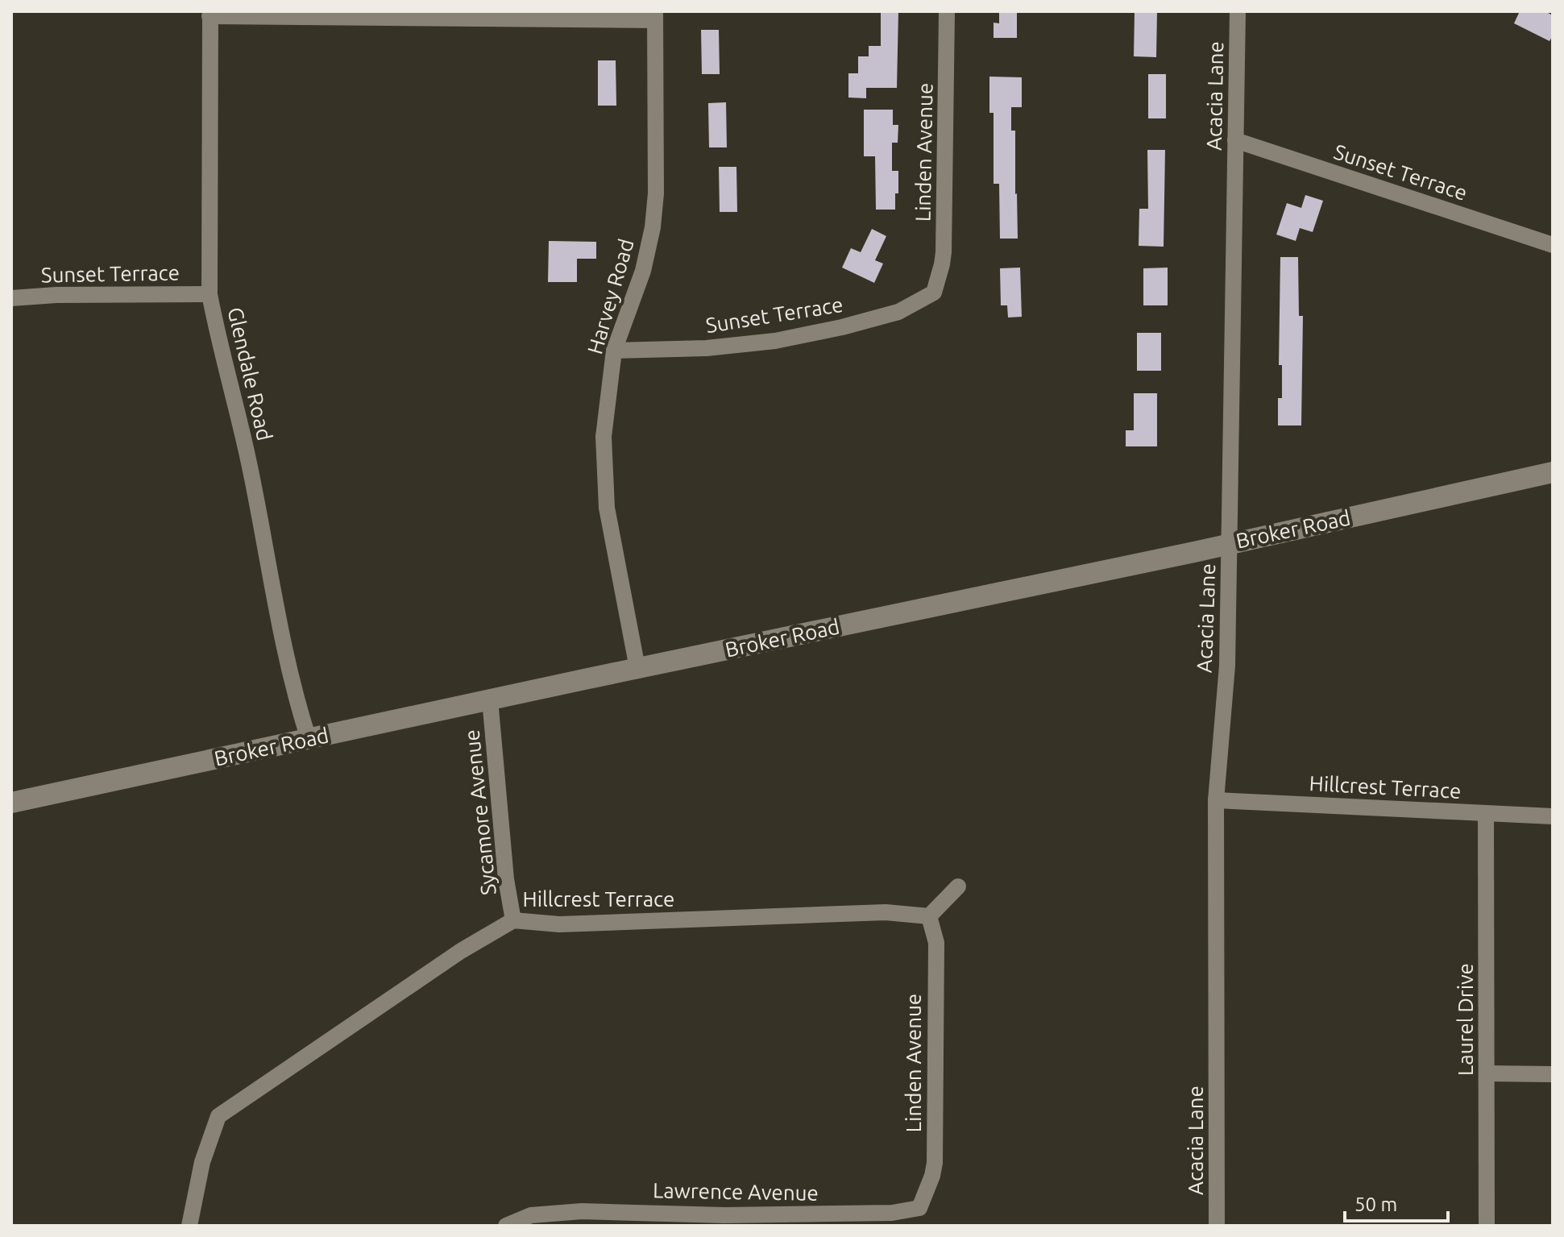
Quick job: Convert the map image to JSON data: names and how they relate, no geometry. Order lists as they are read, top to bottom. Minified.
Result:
{"streets":{"street":["Acacia Lane","Linden Avenue","Sunset Terrace","Harvey Road","Glendale Road","Broker Road","Hillcrest Terrace","Sycamore Avenue","Laurel Drive","Lawrence Avenue"]},"crossings":[["Acacia Lane","Sunset Terrace"],["Acacia Lane","Broker Road"],["Acacia Lane","Hillcrest Terrace"],["Linden Avenue","Sunset Terrace"],["Linden Avenue","Hillcrest Terrace"],["Linden Avenue","Lawrence Avenue"],["Sunset Terrace","Harvey Road"],["Sunset Terrace","Glendale Road"],["Harvey Road","Broker Road"],["Glendale Road","Broker Road"],["Broker Road","Sycamore Avenue"],["Hillcrest Terrace","Sycamore Avenue"],["Hillcrest Terrace","Laurel Drive"]],"scale_bar":"50 m"}
